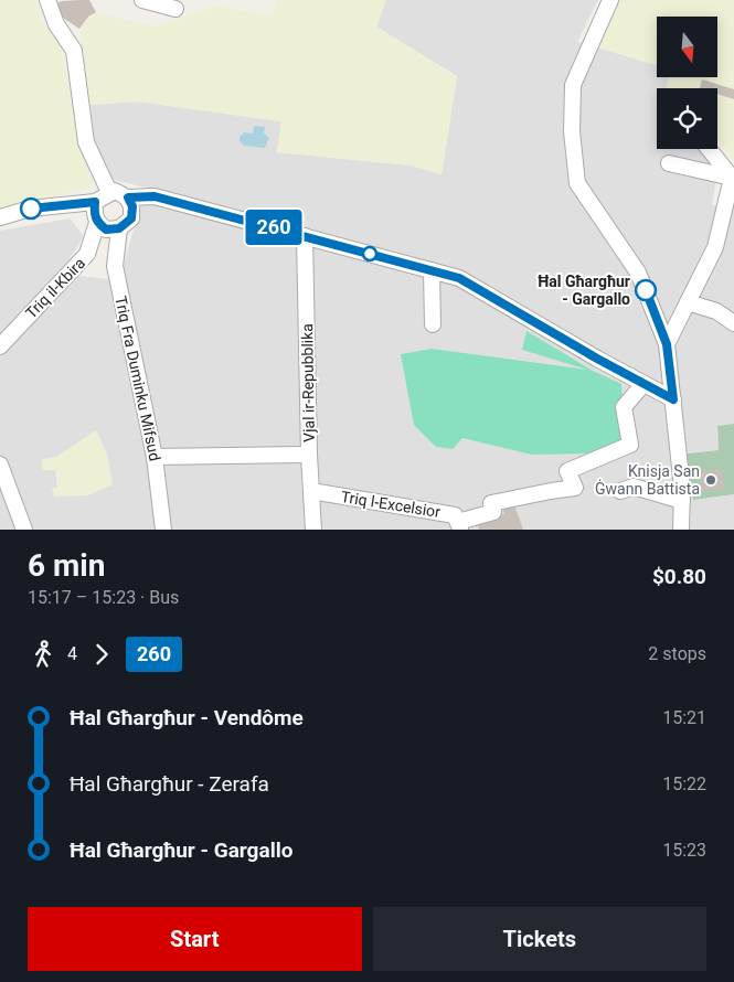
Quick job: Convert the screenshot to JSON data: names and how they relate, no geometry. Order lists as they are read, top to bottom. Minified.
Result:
{"streets":{"street":["Triq il-Kbira","Triq Fra Duminku Mifsud","Vjal ir-Repubblika","Triq l-Excelsior"]},"crossings":[["Triq il-Kbira","Triq Fra Duminku Mifsud"],["Vjal ir-Repubblika","Triq l-Excelsior"]],"places":["Ħal Għargħur - Gargallo","Knisja San Ġwann Battista"],"lines":["bus line 260"],"north":"bottom","page":{"on_map":"260","heading":["6 min","15:17 – 15:23 · Bus","$0.80"],"legs":["4","260","2 stops"],"list":[{"name":"Ħal Għargħur - Vendôme","value":"15:21"},{"name":"Ħal Għargħur - Zerafa","value":"15:22"},{"name":"Ħal Għargħur - Gargallo","value":"15:23"}],"buttons":["Start","Tickets"]}}
